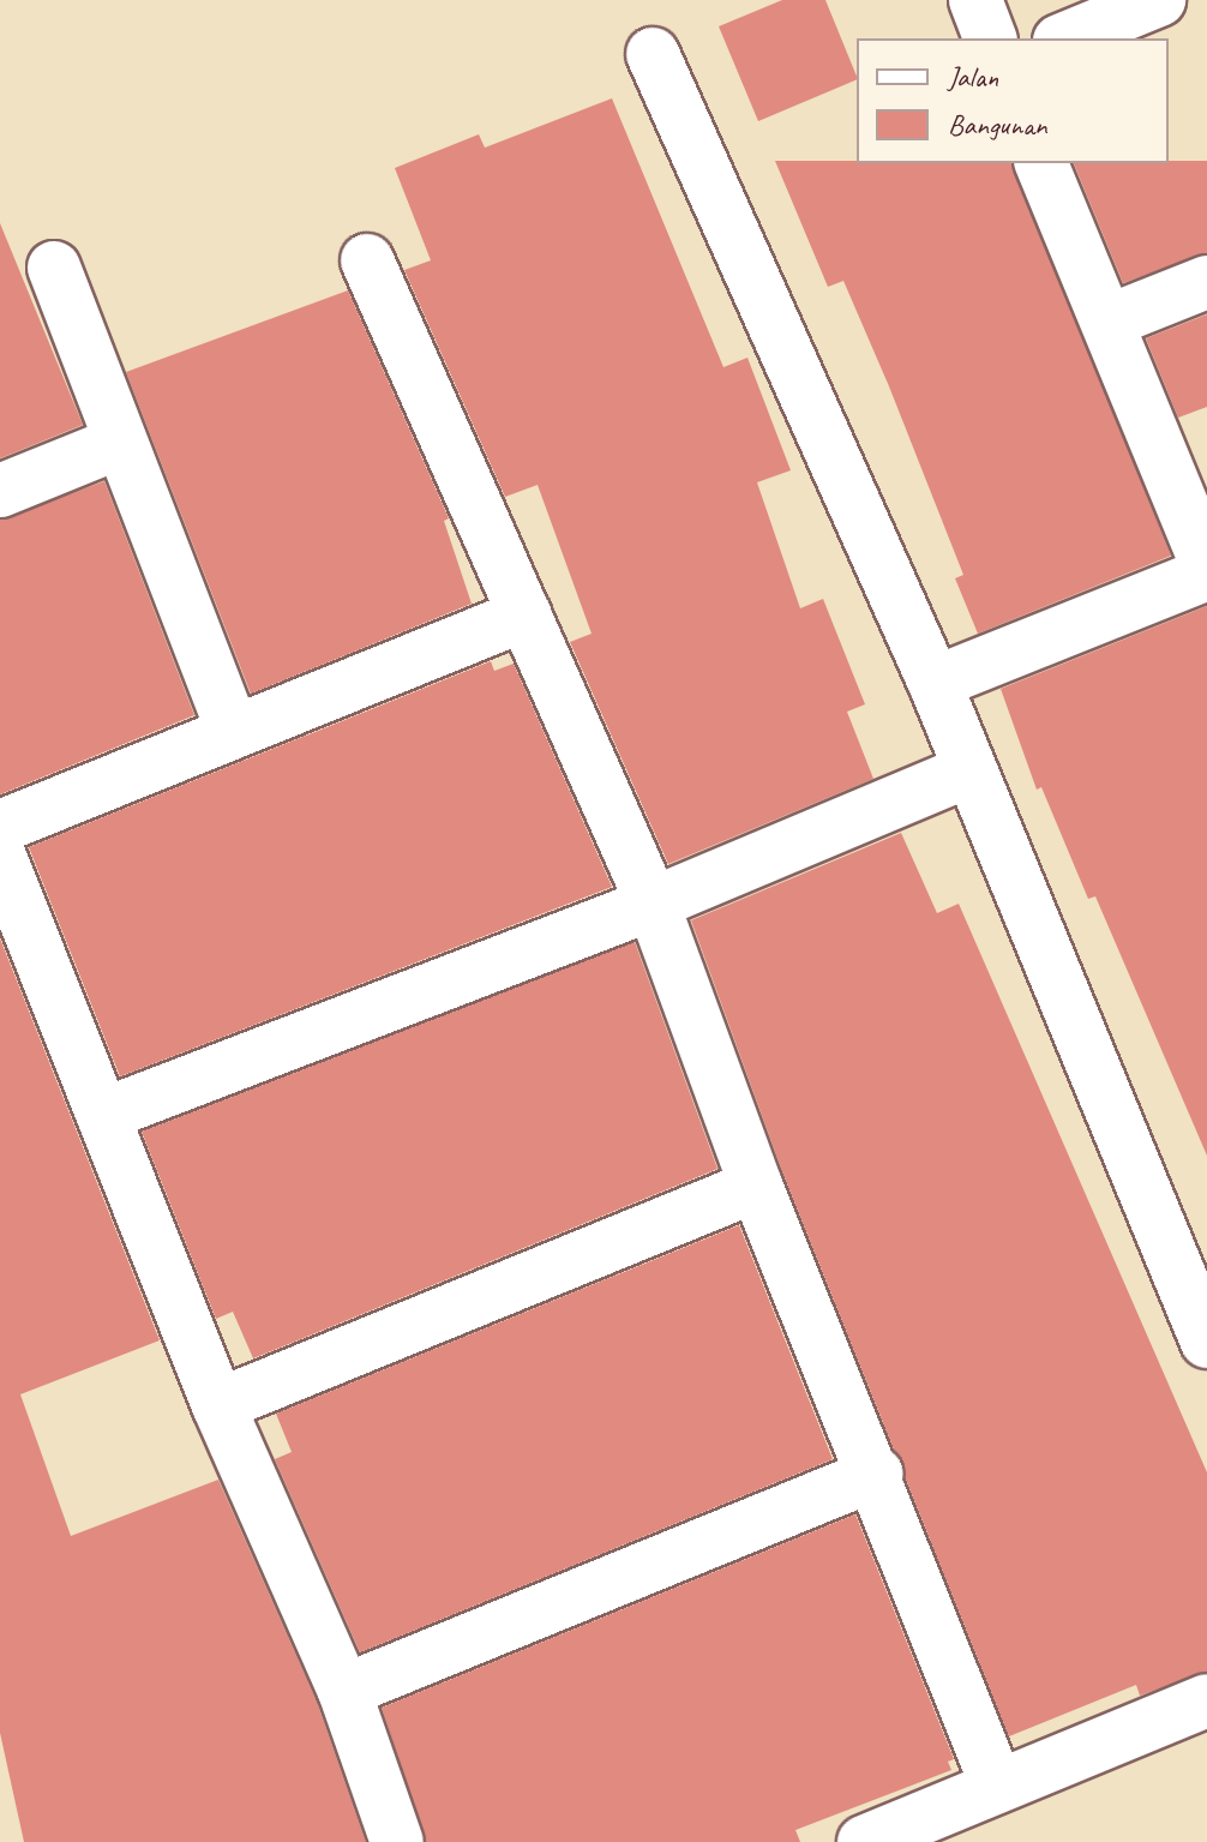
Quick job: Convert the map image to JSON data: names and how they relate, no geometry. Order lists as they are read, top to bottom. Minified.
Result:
{"legend":["Jalan","Bangunan"]}
